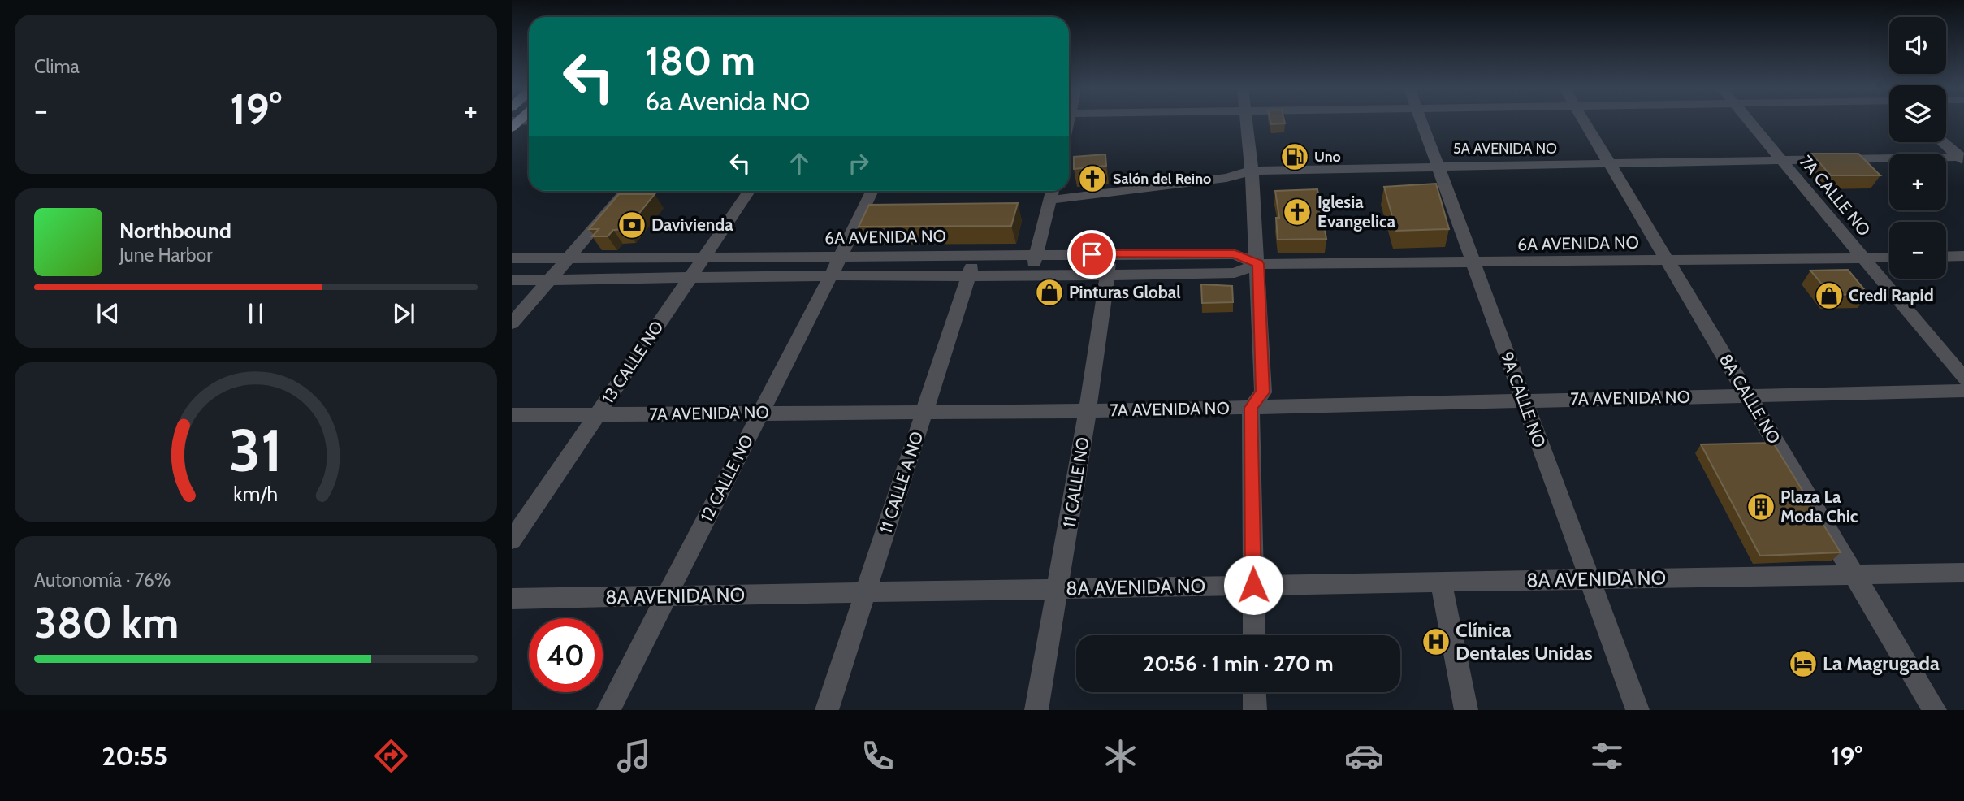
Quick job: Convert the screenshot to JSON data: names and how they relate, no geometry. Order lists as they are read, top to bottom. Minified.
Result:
{"streets":{"street":["5A AVENIDA NO","7A CALLE NO","6A AVENIDA NO","13 CALLE NO","7A AVENIDA NO","8A CALLE NO","9A CALLE NO","12 CALLE NO","11 CALLE A NO","11 CALLE NO","8A AVENIDA NO"]},"crossings":[["5A AVENIDA NO","7A CALLE NO"],["5A AVENIDA NO","8A CALLE NO"],["5A AVENIDA NO","9A CALLE NO"],["7A CALLE NO","6A AVENIDA NO"],["6A AVENIDA NO","13 CALLE NO"],["6A AVENIDA NO","8A CALLE NO"],["6A AVENIDA NO","9A CALLE NO"],["6A AVENIDA NO","12 CALLE NO"],["6A AVENIDA NO","11 CALLE A NO"],["6A AVENIDA NO","11 CALLE NO"],["13 CALLE NO","7A AVENIDA NO"],["7A AVENIDA NO","8A CALLE NO"],["7A AVENIDA NO","9A CALLE NO"],["7A AVENIDA NO","12 CALLE NO"],["7A AVENIDA NO","11 CALLE A NO"],["7A AVENIDA NO","11 CALLE NO"],["8A CALLE NO","8A AVENIDA NO"],["9A CALLE NO","8A AVENIDA NO"],["12 CALLE NO","8A AVENIDA NO"],["11 CALLE A NO","8A AVENIDA NO"],["11 CALLE NO","8A AVENIDA NO"]],"places":{"fuel station":["Uno"],"church":["Salón del Reino","Iglesia Evangelica"],"bank":["Davivienda"],"shop":["Pinturas Global","Credi Rapid"],"building":["Plaza La Moda Chic"],"hospital":["Clínica Dentales Unidas"],"hotel":["La Magrugada"]},"page":{"tile":["Clima",["Autonomía · 76%","380 km"]],"map_buttons":["+","−"],"turn":["180 m","6a Avenida NO"],"heat":["−","19°","+"],"song":["Northbound","June Harbor"],"limit":"40","trip":"20:56 · 1 min · 270 m","tabs":["20:55","19°"],"gauge":["31","km/h"]}}
